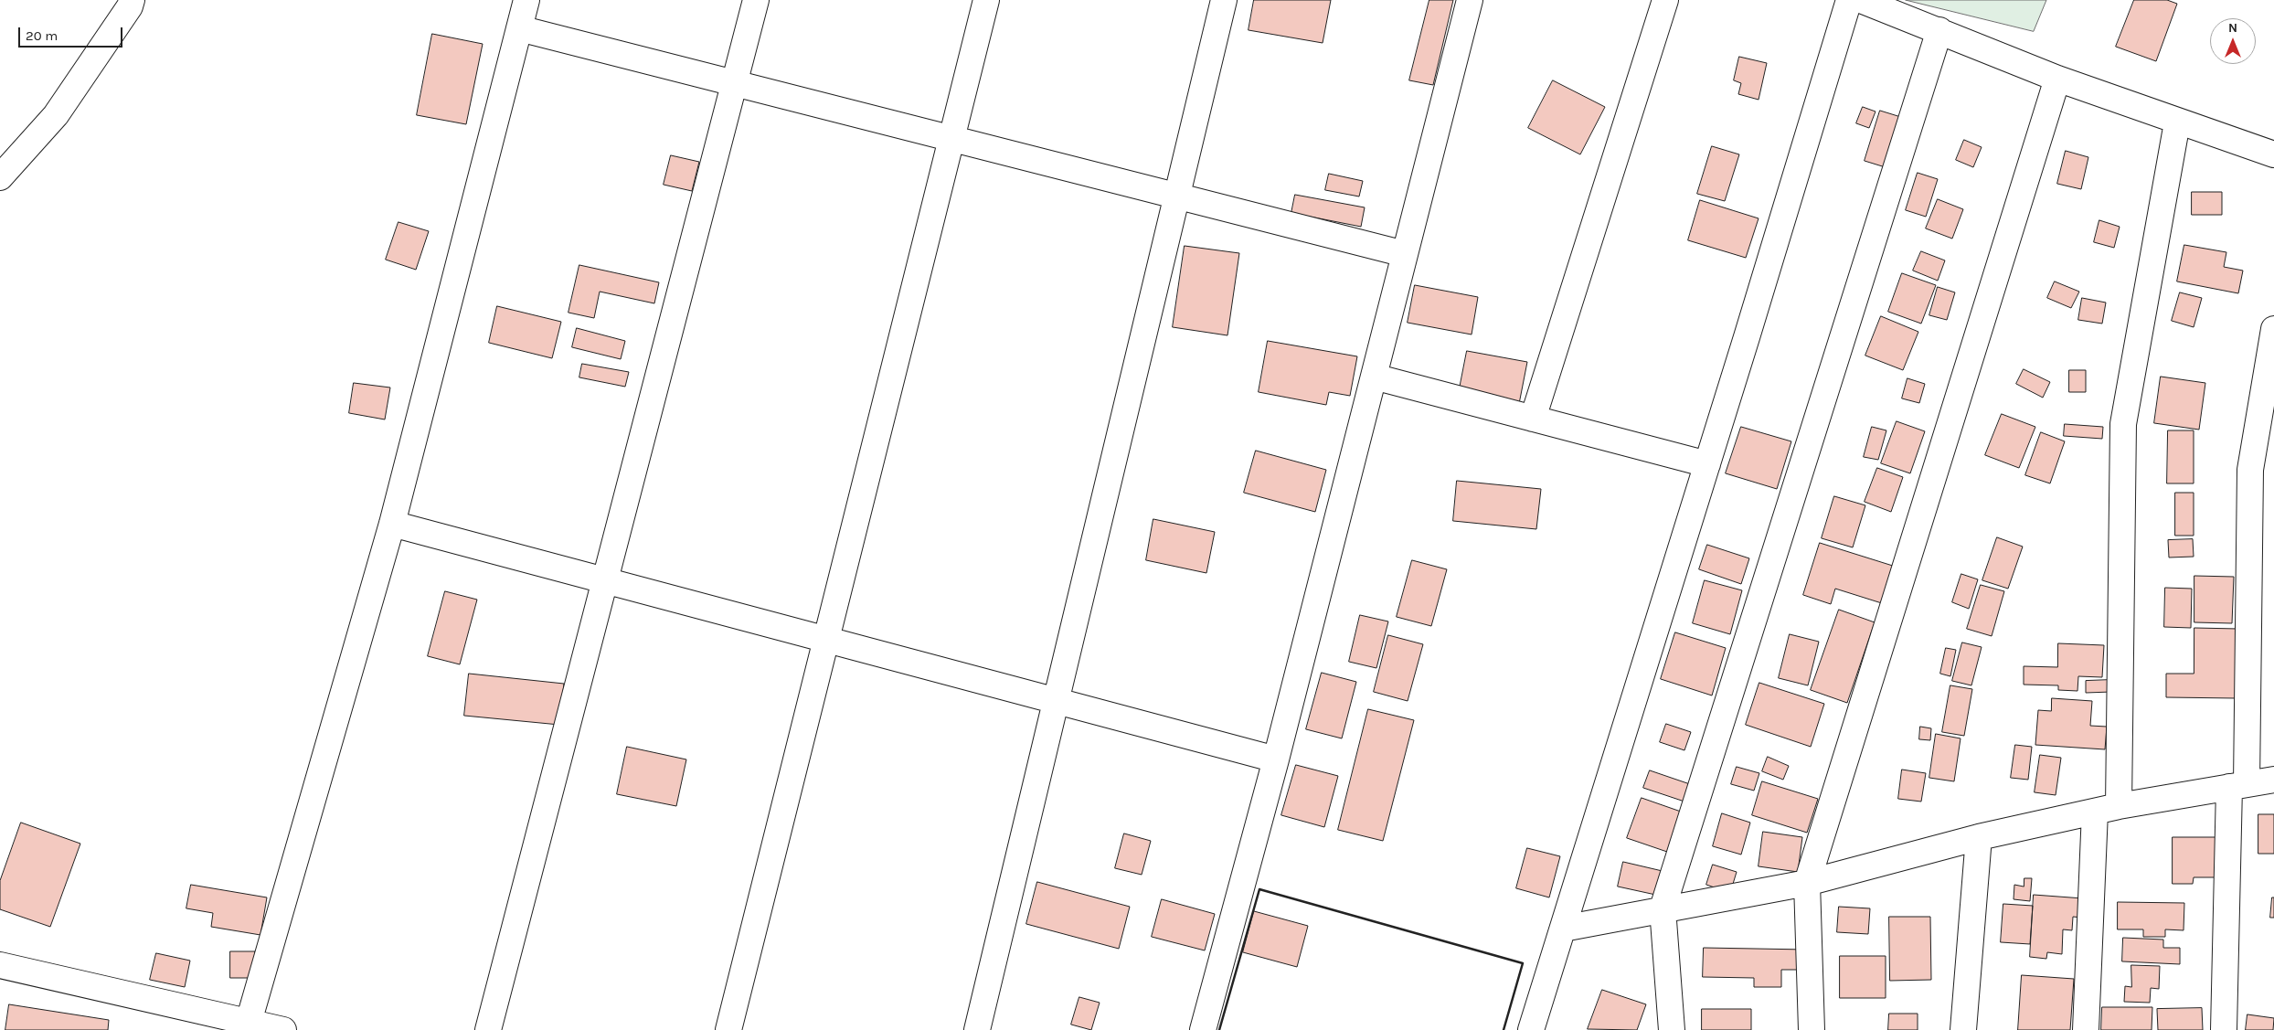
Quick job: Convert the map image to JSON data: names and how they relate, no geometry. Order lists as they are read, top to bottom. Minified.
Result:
{"scale_bar":"20 m","north":"top"}
